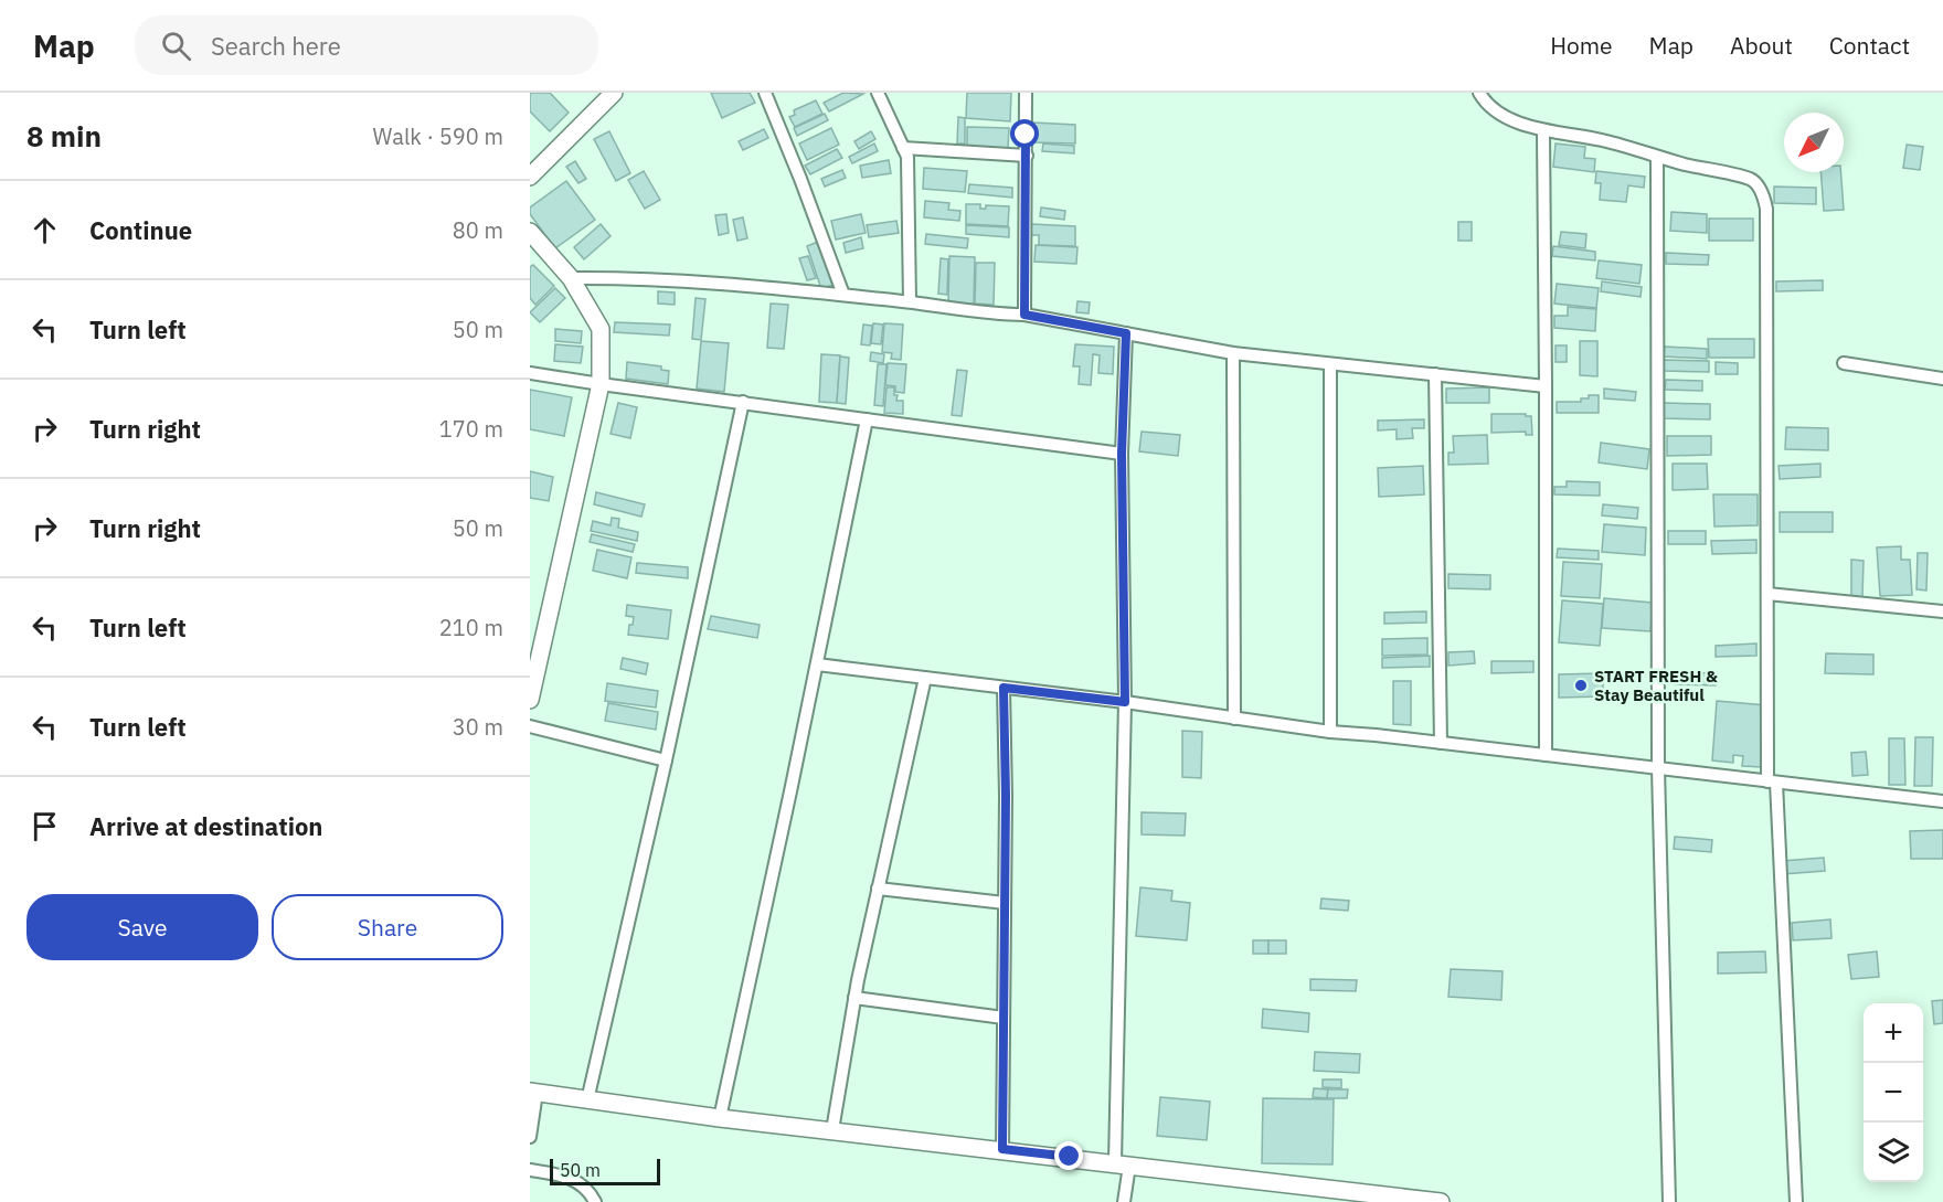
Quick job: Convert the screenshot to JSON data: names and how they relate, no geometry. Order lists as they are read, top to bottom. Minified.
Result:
{"places":["START FRESH & Stay Beautiful"],"scale_bar":"50 m","north":"bottom left","page":{"header":"Map","search":"Search here","nav":["Home","Map","About","Contact"],"heading":["8 min","Walk · 590 m"],"list":[["Continue","80 m"],["Turn left","50 m"],["Turn right","170 m"],["Turn right","50 m"],["Turn left","210 m"],["Turn left","30 m"],"Arrive at destination"],"buttons":["Save","Share"],"map_buttons":["+","−"],"scale":"50 m"}}
